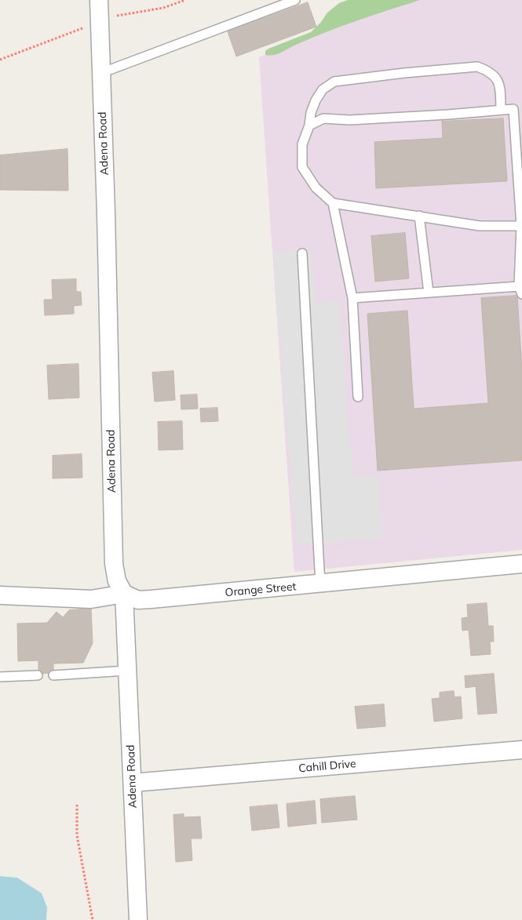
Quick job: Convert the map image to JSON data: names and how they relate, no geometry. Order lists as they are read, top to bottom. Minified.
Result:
{"streets":{"street":["Adena Road","Orange Street","Cahill Drive"]},"crossings":[["Adena Road","Orange Street"],["Adena Road","Cahill Drive"]]}
